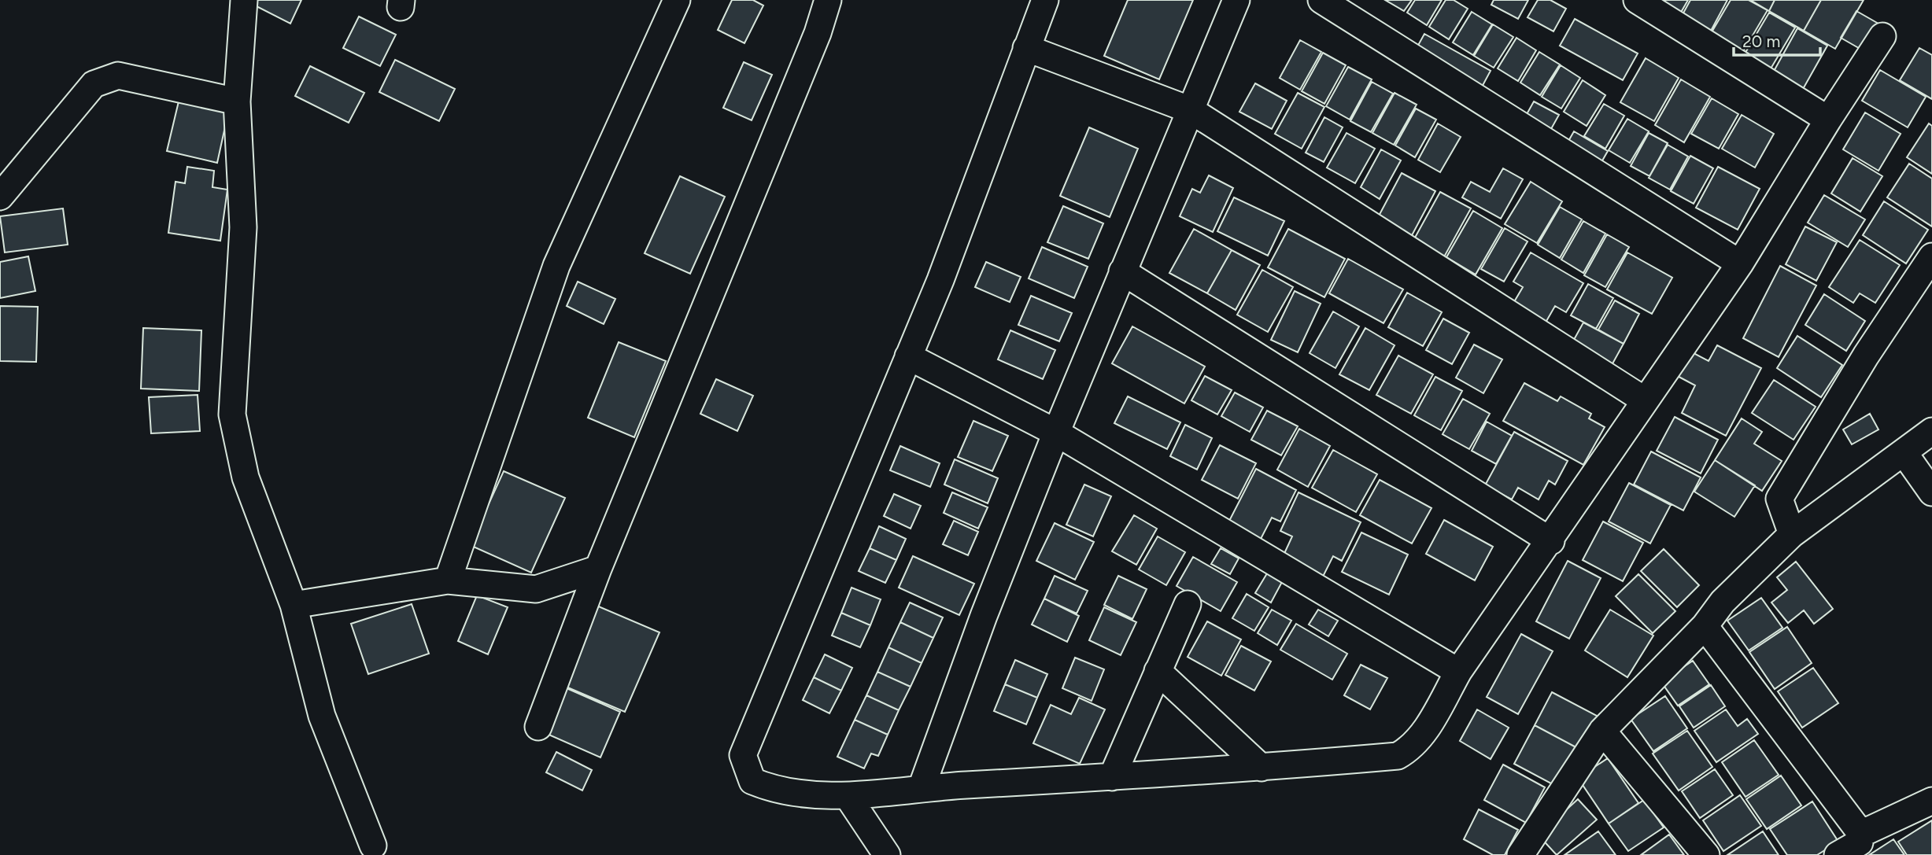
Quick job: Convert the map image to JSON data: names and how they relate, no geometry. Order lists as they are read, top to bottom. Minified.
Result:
{"scale_bar":"20 m"}
